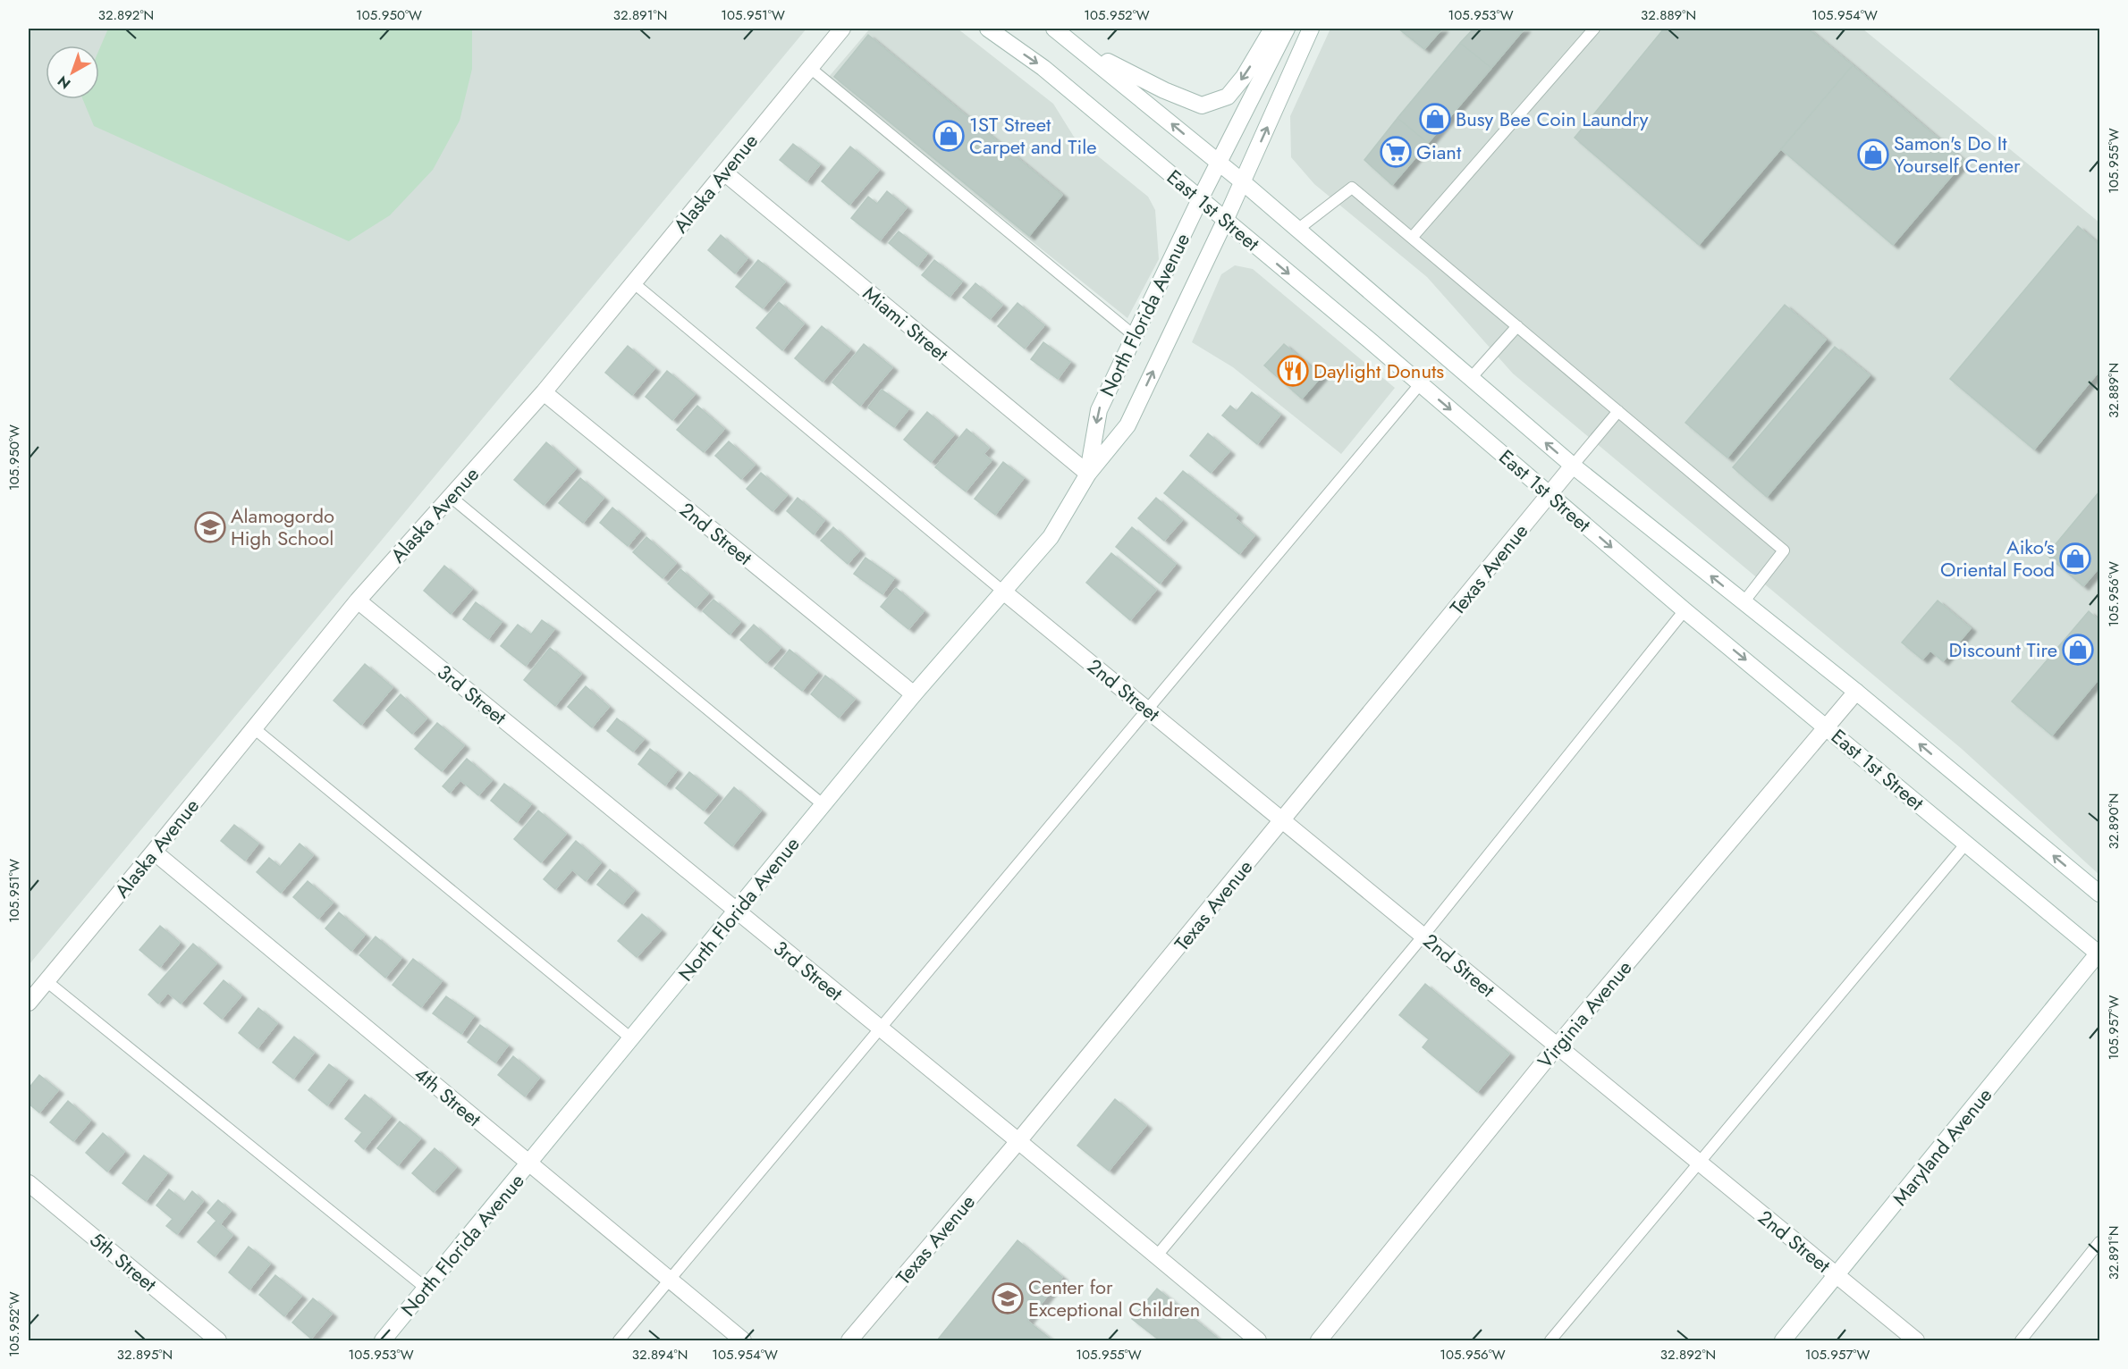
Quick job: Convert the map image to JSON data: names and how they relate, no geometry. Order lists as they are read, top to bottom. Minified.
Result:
{"streets":{"street":["Alaska Avenue","East 1st Street","North Florida Avenue","Miami Street","2nd Street","Texas Avenue","3rd Street","Virginia Avenue","4th Street","Maryland Avenue","5th Street"]},"crossings":[["Alaska Avenue","Miami Street"],["Alaska Avenue","2nd Street"],["Alaska Avenue","3rd Street"],["Alaska Avenue","4th Street"],["East 1st Street","North Florida Avenue"],["East 1st Street","Texas Avenue"],["East 1st Street","Virginia Avenue"],["East 1st Street","Maryland Avenue"],["North Florida Avenue","Miami Street"],["North Florida Avenue","2nd Street"],["North Florida Avenue","3rd Street"],["North Florida Avenue","4th Street"],["2nd Street","Texas Avenue"],["2nd Street","Virginia Avenue"],["2nd Street","Maryland Avenue"],["Texas Avenue","3rd Street"]],"places":{"shop":["Busy Bee Coin Laundry","1ST Street Carpet and Tile","Samon's Do It Yourself Center","Aiko's Oriental Food","Discount Tire"],"supermarket":["Giant"],"restaurant":["Daylight Donuts"],"school or university":["Alamogordo High School","Center for Exceptional Children"]},"north":"bottom left","coordinates":["32.892°N","105.950°W","32.891°N","105.951°W","105.952°W","105.953°W","32.889°N","105.954°W","105.955°W","105.956°W","32.890°N","105.957°W","32.895°N","32.894°N"]}
